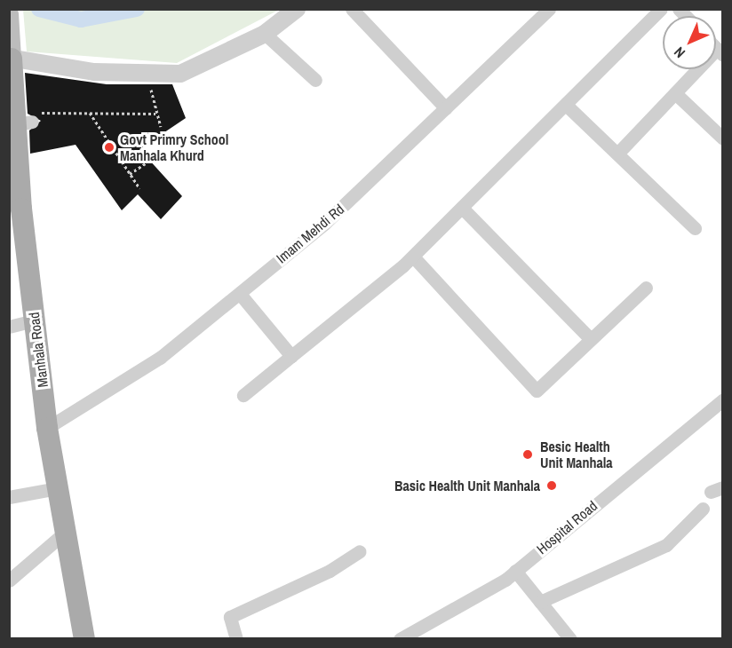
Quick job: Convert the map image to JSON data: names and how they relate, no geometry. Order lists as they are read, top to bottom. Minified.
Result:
{"streets":{"main road":["Manhala Road"],"street":["Imam Mehdi Rd","Hospital Road"]},"crossings":[["Imam Mehdi Rd","Manhala Road"]],"places":["Govt Primry School Manhala Khurd","Besic Health Unit Manhala","Basic Health Unit Manhala"],"north":"bottom left"}
